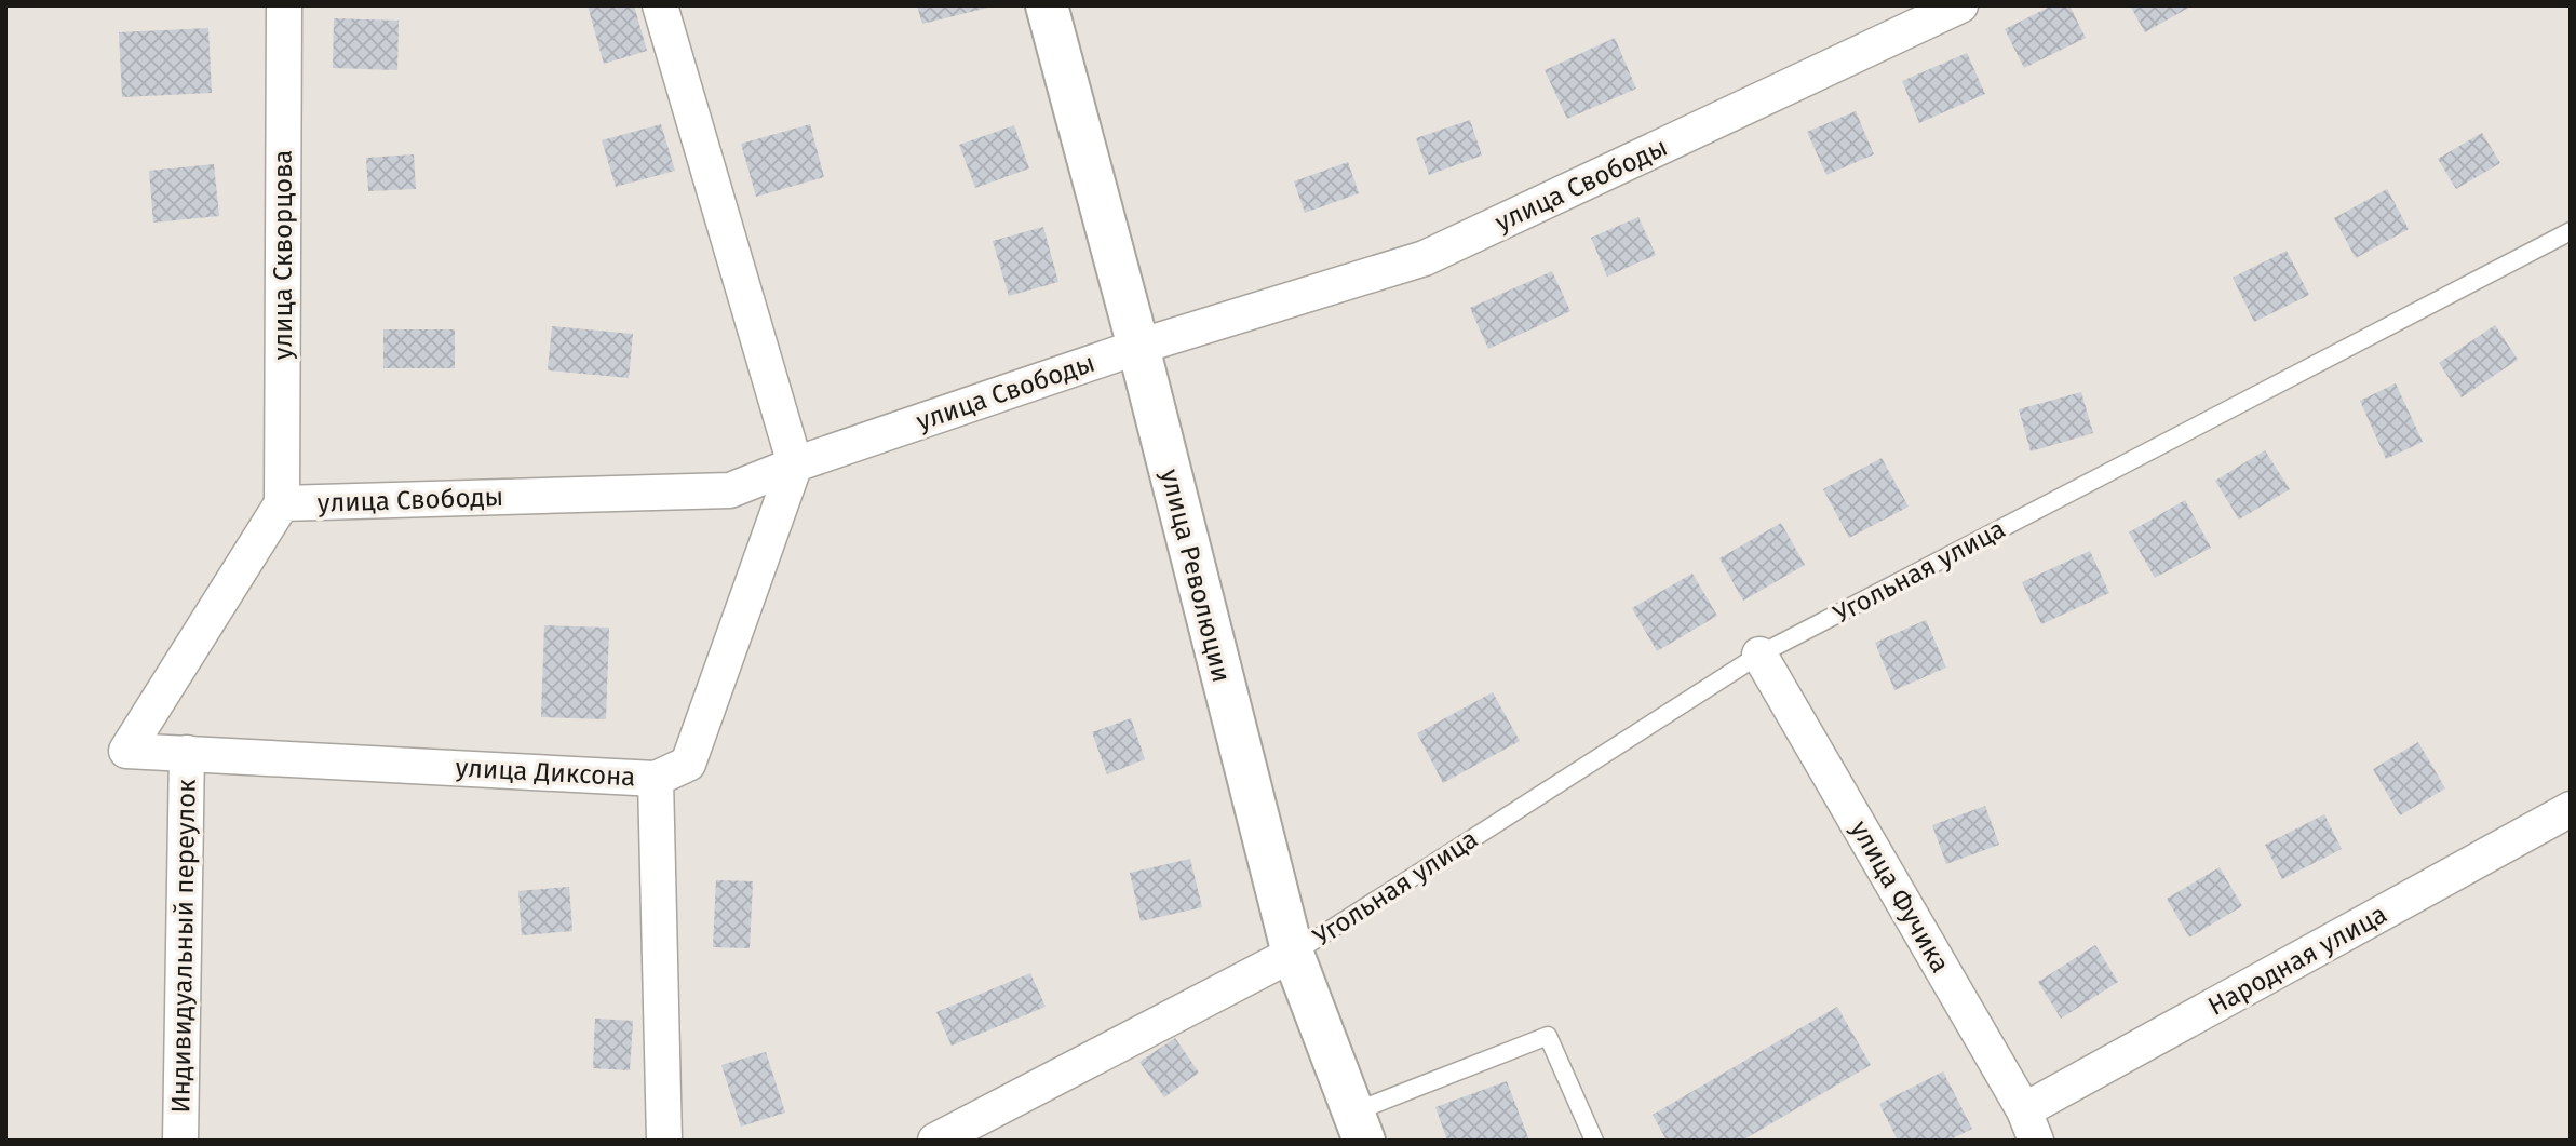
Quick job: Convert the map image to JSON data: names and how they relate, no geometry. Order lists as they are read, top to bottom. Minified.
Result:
{"streets":{"street":["улица Свободы","улица Скворцова","улица Революции","улица Диксона","улица Фучика","Индивидуальный переулок","Народная улица"],"lane":["Угольная улица"]},"crossings":[["улица Свободы","улица Скворцова"],["улица Свободы","улица Революции"],["улица Свободы","улица Диксона"],["Угольная улица","улица Революции"],["Угольная улица","улица Фучика"],["улица Диксона","Индивидуальный переулок"],["улица Фучика","Народная улица"]]}
